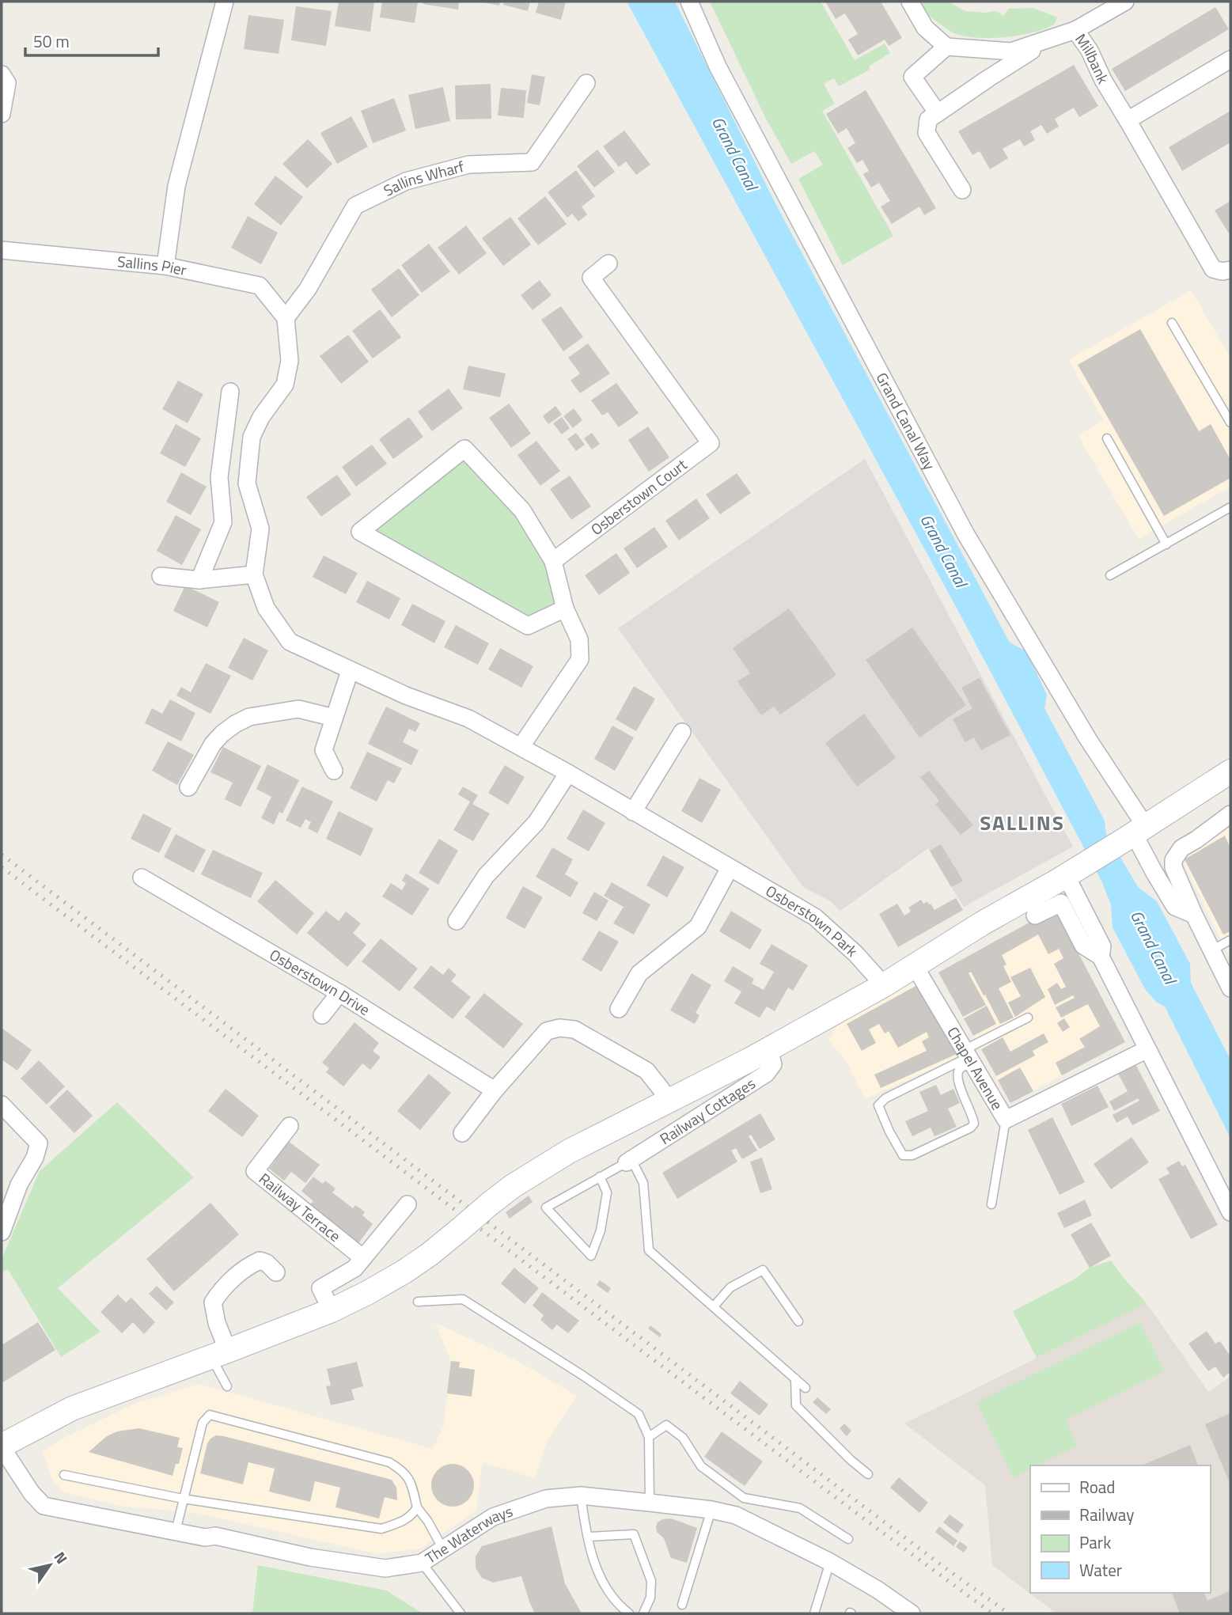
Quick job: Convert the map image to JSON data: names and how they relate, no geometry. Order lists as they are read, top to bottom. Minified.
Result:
{"streets":{"street":["Millbank","Sallins Wharf","Sallins Pier","Grand Canal Way","Osberstown Court","Osberstown Park","Osberstown Drive","Chapel Avenue","Railway Cottages","Railway Terrace","The Waterways"]},"crossings":[["Sallins Wharf","Sallins Pier"]],"districts":["SALLINS"],"water":["Grand Canal"],"legend":["Road","Railway","Park","Water"],"scale_bar":"50 m","north":"top right"}
